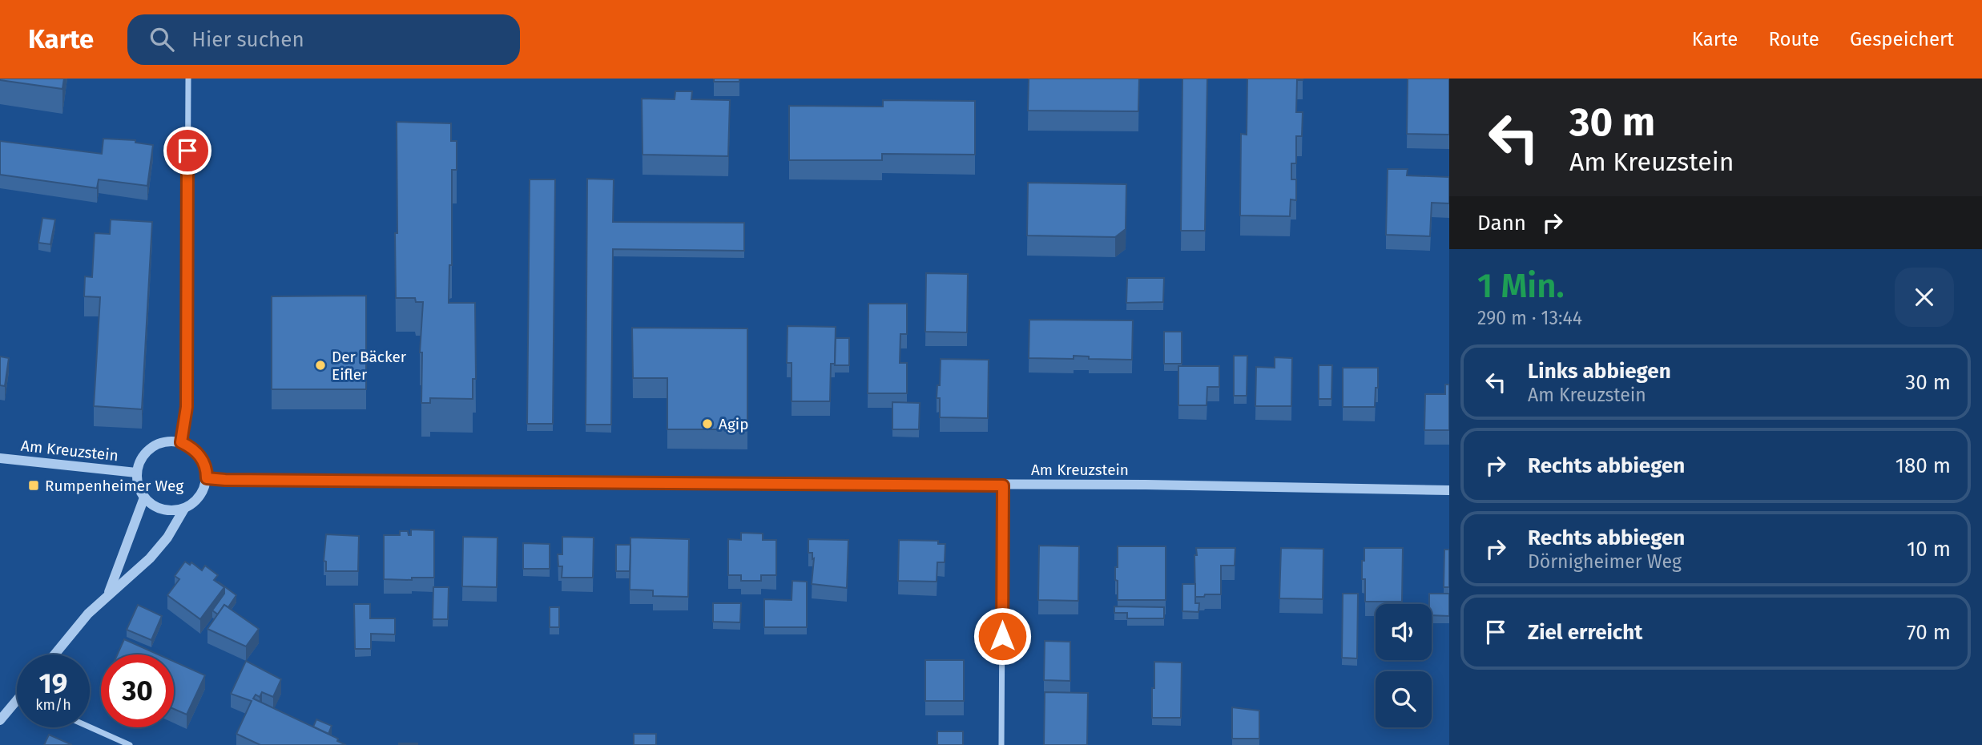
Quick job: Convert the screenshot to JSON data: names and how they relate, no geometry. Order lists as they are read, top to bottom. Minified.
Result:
{"streets":{"street":["Am Kreuzstein"]},"places":{"other":["Der Bäcker Eifler","Agip"],"transit":["Rumpenheimer Weg"]},"page":{"header":"Karte","search":"Hier suchen","nav":["Karte","Route","Gespeichert"],"turn":["30 m","Am Kreuzstein"],"then":"Dann","heading":["1 Min.","290 m · 13:44"],"list":[{"name":"Links abbiegen","note":"Am Kreuzstein","value":"30 m"},{"name":"Rechts abbiegen","value":"180 m"},{"name":"Rechts abbiegen","note":"Dörnigheimer Weg","value":"10 m"},{"name":"Ziel erreicht","value":"70 m"}],"speed":"19 km/h","limit":"30"}}
